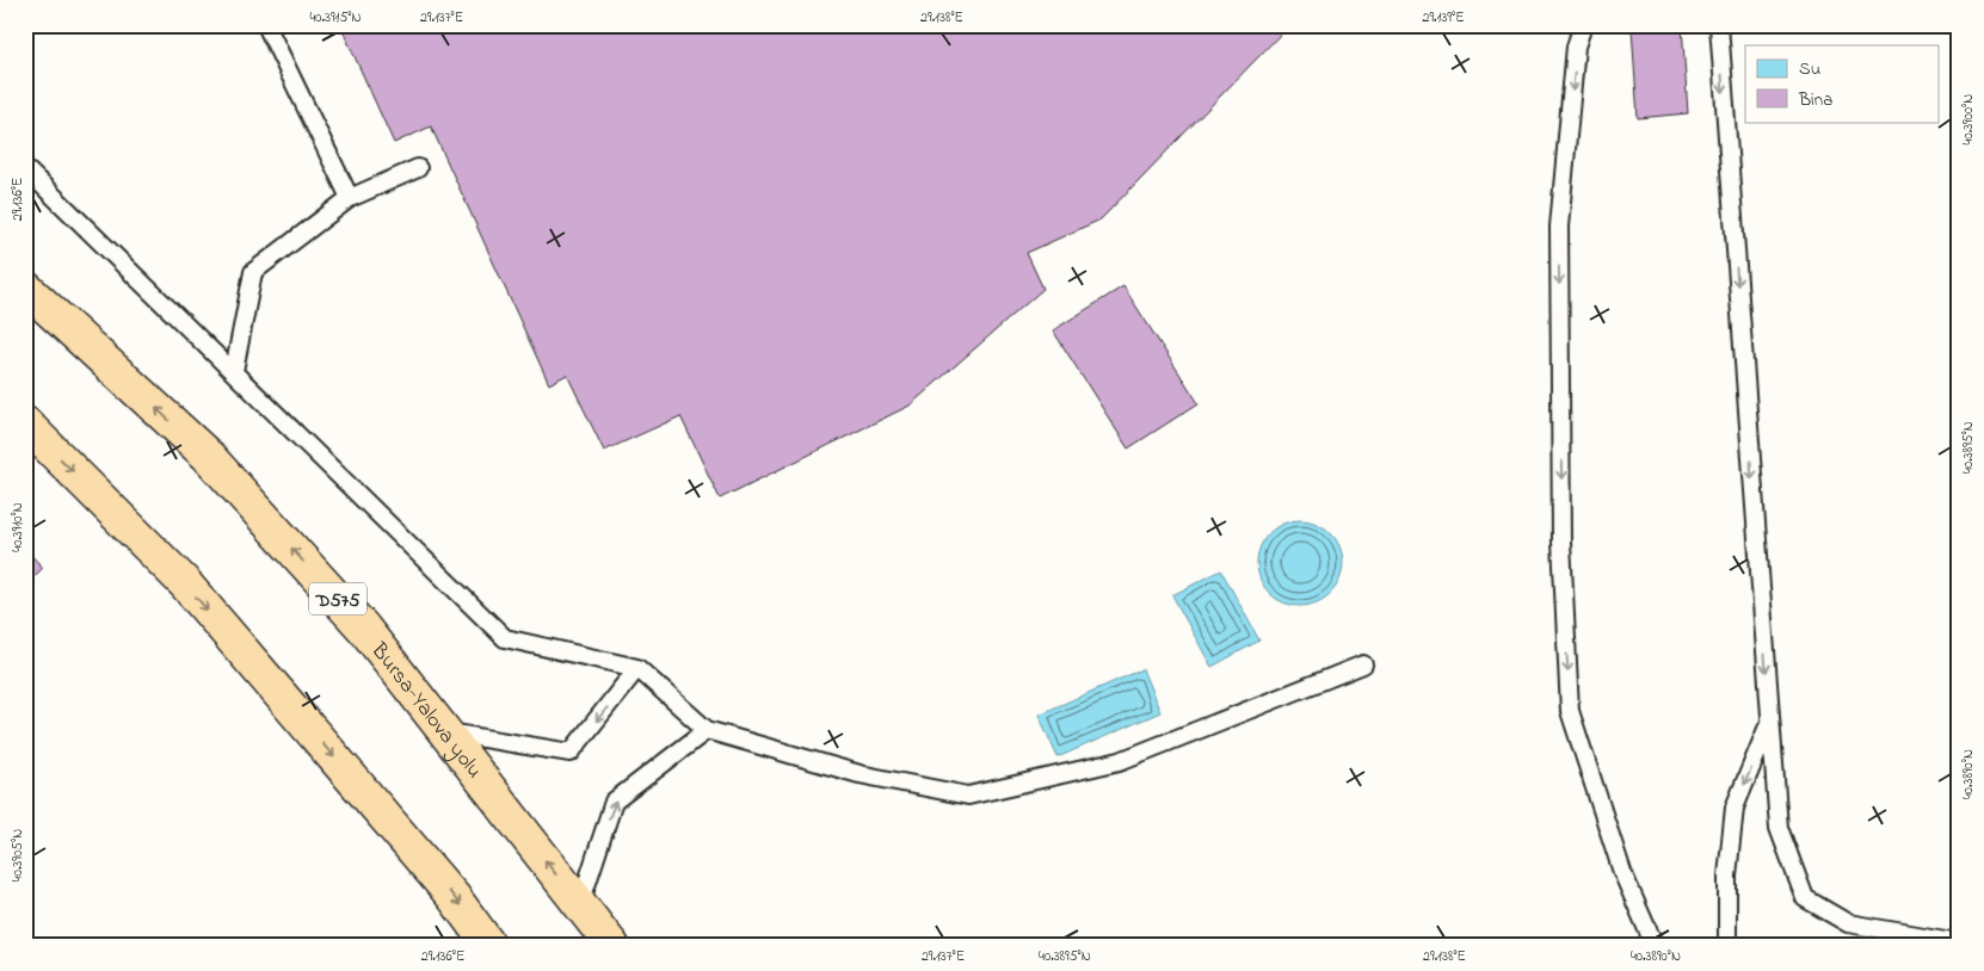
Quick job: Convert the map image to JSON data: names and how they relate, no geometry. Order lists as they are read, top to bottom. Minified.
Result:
{"streets":{"highway":["D575","Bursa-Yalova yolu"]},"legend":["Su","Bina"],"coordinates":["40.3915°N","29.137°E","29.138°E","29.139°E","40.3900°N","29.136°E","40.3895°N","40.3910°N","40.3890°N","40.3905°N"]}
